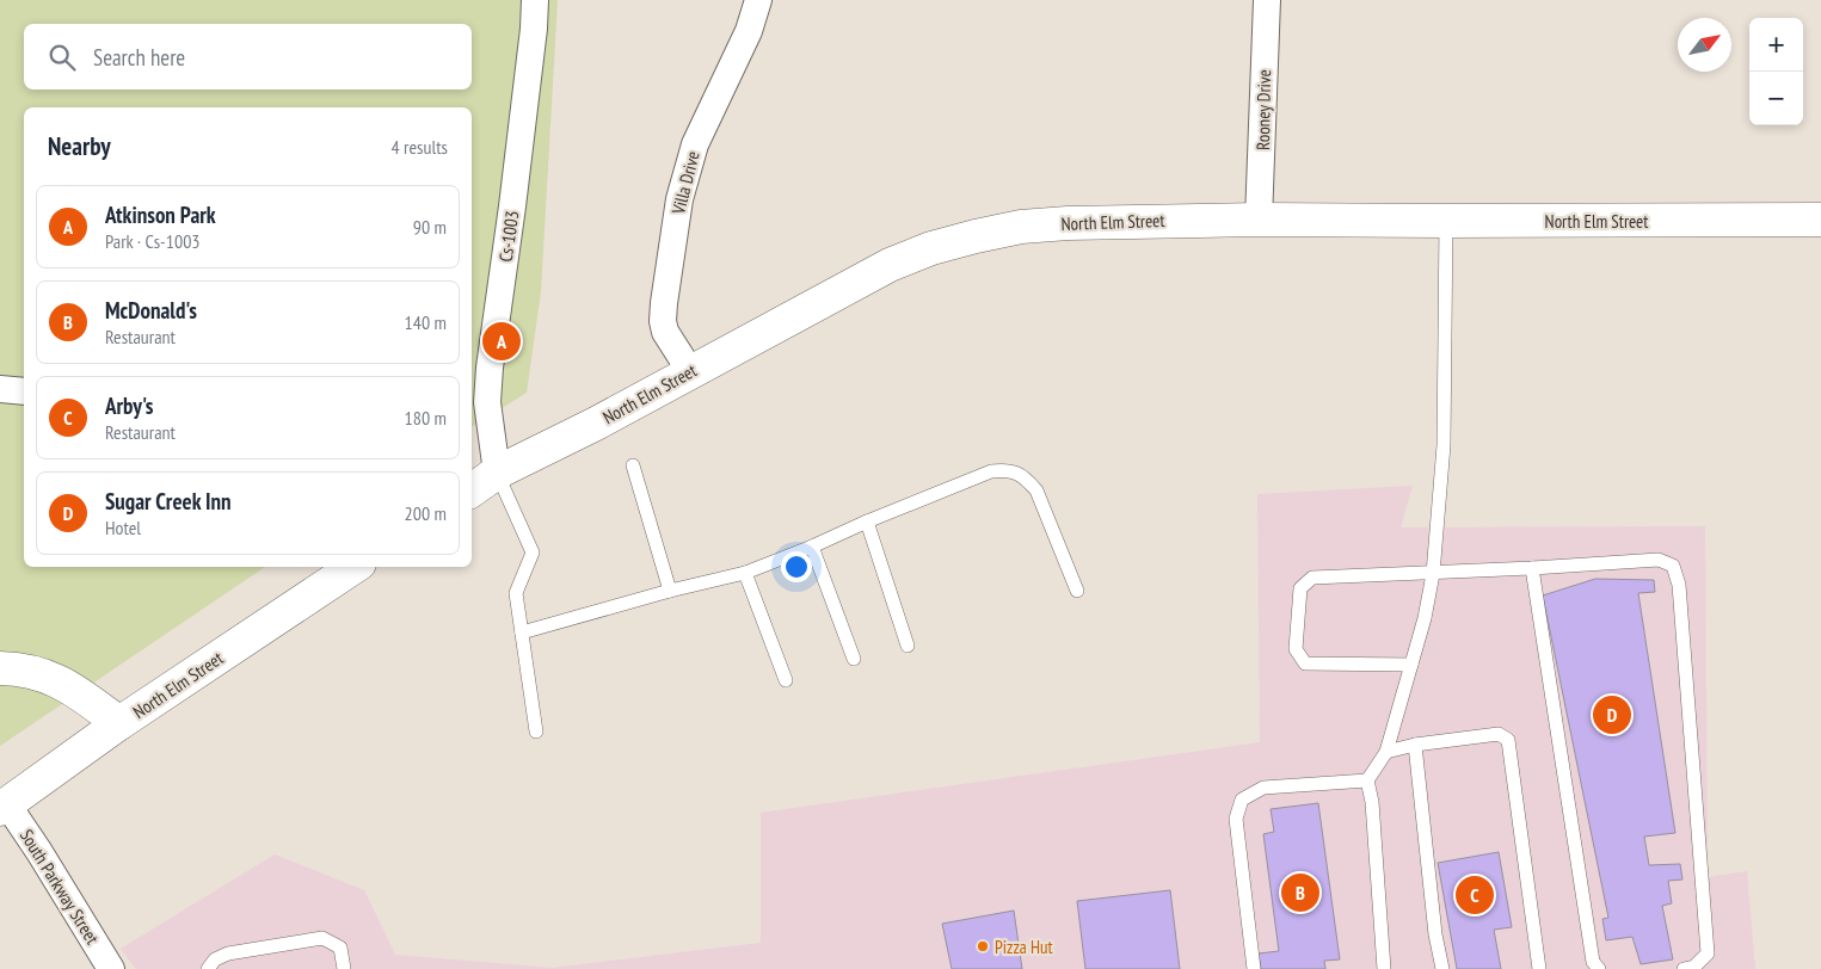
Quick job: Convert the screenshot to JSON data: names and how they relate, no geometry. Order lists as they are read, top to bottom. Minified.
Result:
{"streets":{"street":["Rooney Drive","Villa Drive","North Elm Street","Cs-1003","South Parkway Street"]},"crossings":[["Rooney Drive","North Elm Street"],["Villa Drive","North Elm Street"],["North Elm Street","Cs-1003"],["North Elm Street","South Parkway Street"]],"places":["Pizza Hut"],"north":"top right","page":{"map_buttons":["+","−"],"search":"Search here","heading":["Nearby","4 results"],"list":[{"mark":"A","name":"Atkinson Park","note":"Park · Cs-1003","value":"90 m"},{"mark":"B","name":"McDonald's","note":"Restaurant","value":"140 m"},{"mark":"C","name":"Arby's","note":"Restaurant","value":"180 m"},{"mark":"D","name":"Sugar Creek Inn","note":"Hotel","value":"200 m"}],"pins":["A","D","B","C"]}}
